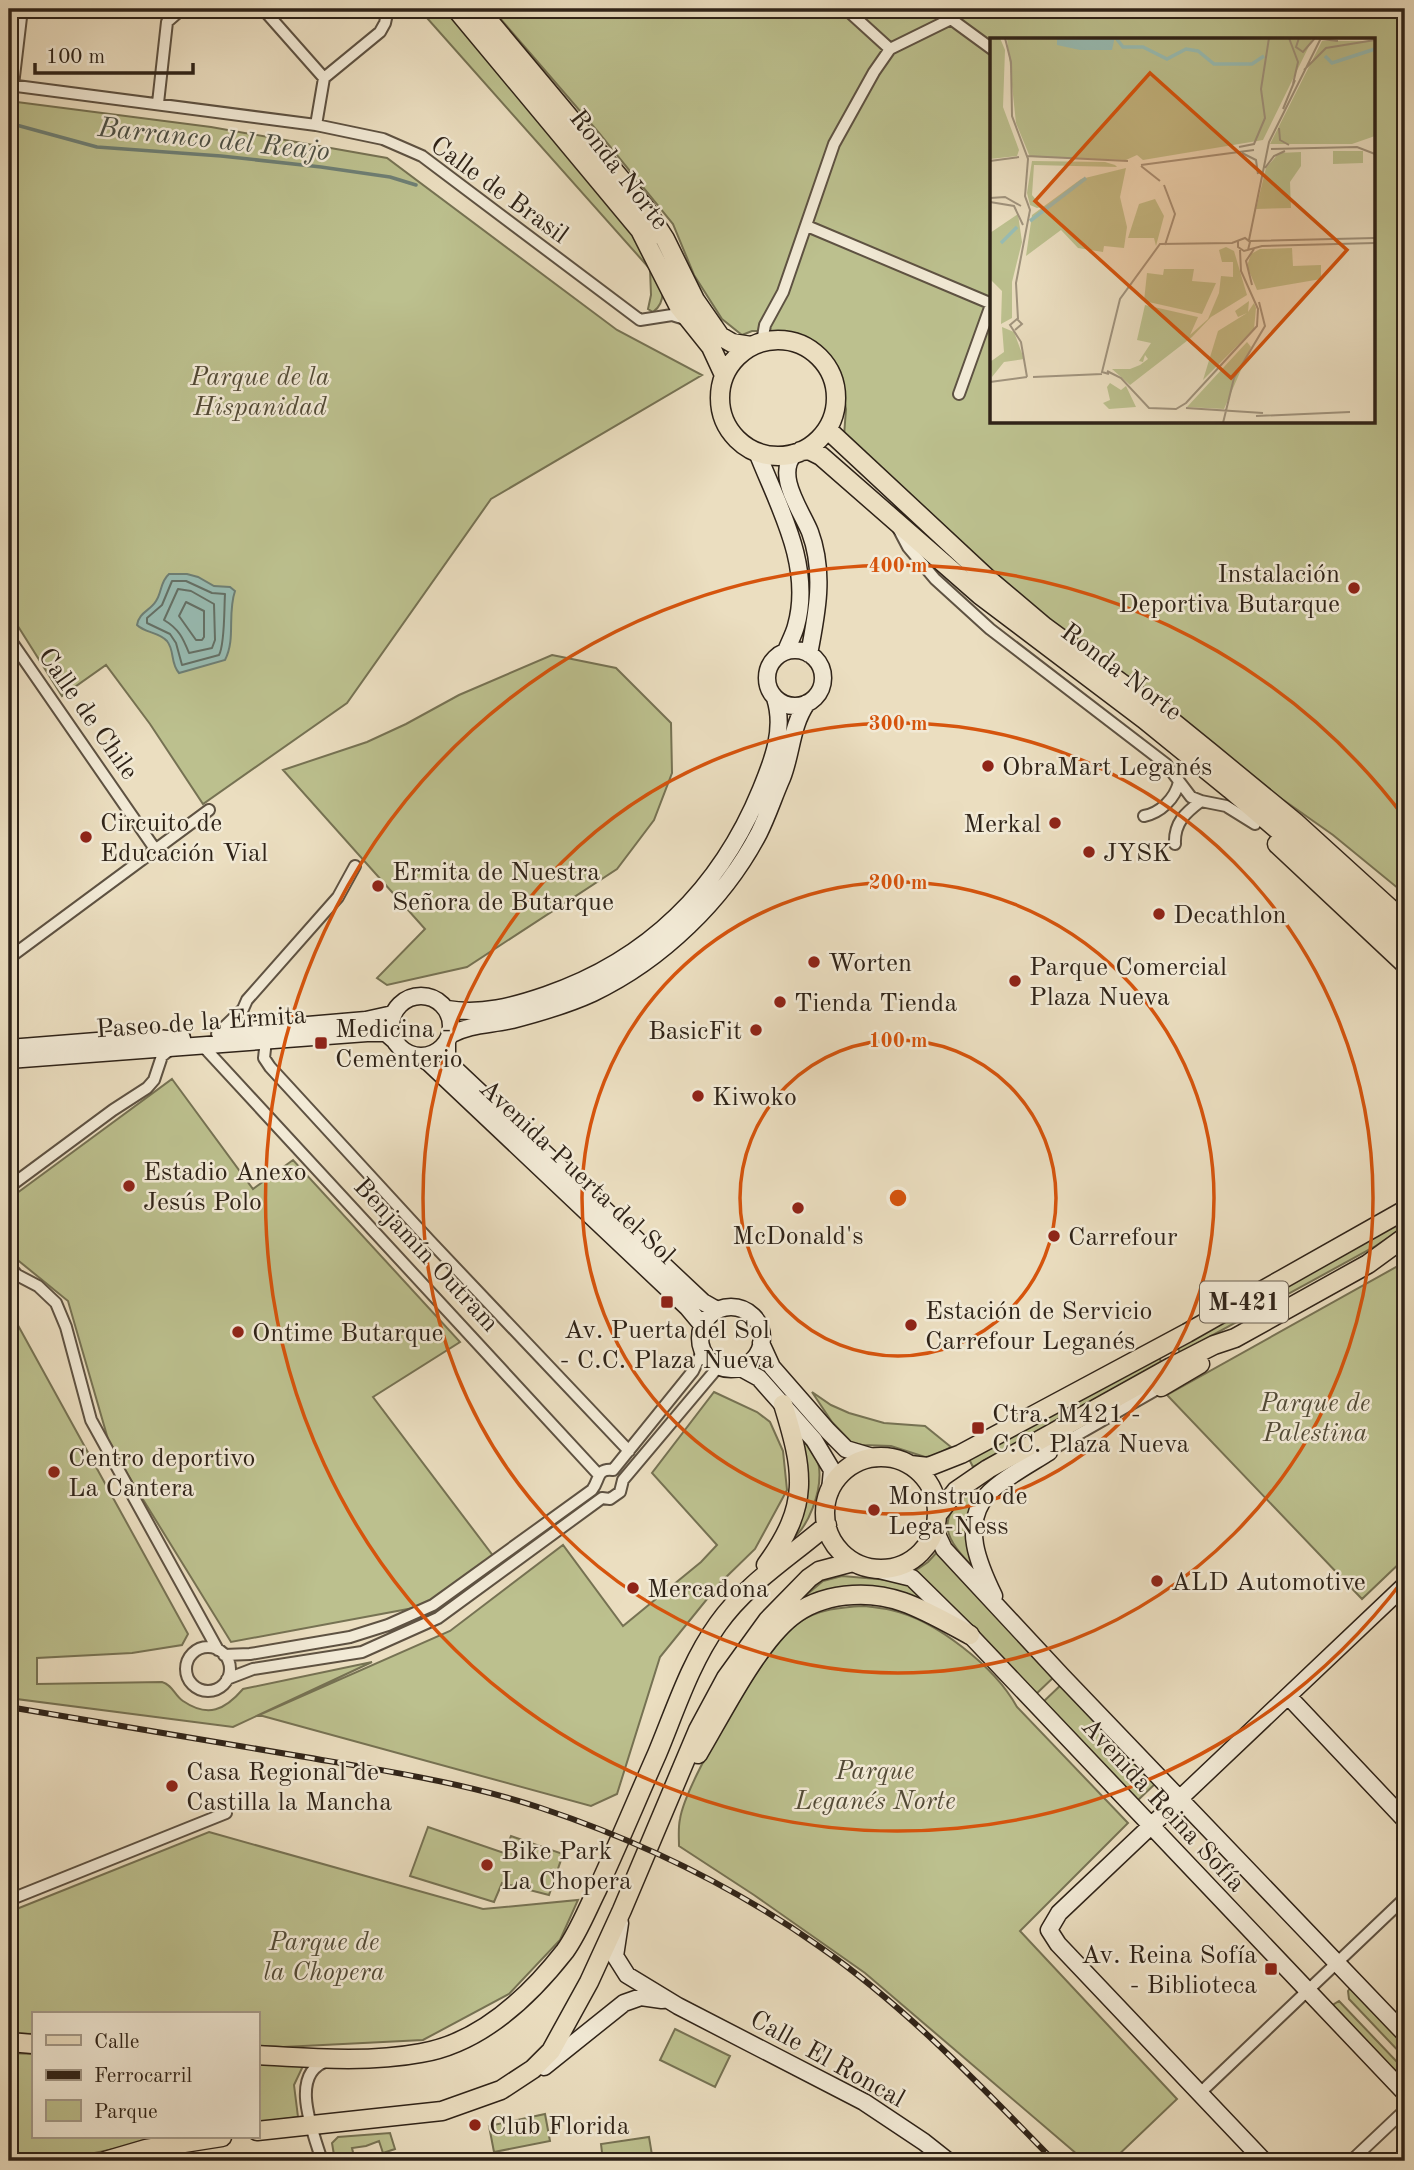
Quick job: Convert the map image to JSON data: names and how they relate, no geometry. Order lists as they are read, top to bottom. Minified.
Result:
{"streets":{"main road":["Ronda Norte","Paseo de la Ermita","Avenida Puerta del Sol","M-421","Avenida Reina Sofía","Calle El Roncal"],"street":["Calle de Brasil","Calle de Chile","Benjamín Outram"]},"crossings":[["Ronda Norte","Calle de Brasil"],["Paseo de la Ermita","Avenida Puerta del Sol"],["Paseo de la Ermita","Benjamín Outram"],["M-421","Avenida Reina Sofía"]],"water":["Barranco del Reajo"],"parks":["Parque de la Hispanidad","Parque de Palestina","Parque Leganés Norte","Parque de la Chopera"],"places":{"other":["Instalación Deportiva Butarque","ObraMart Leganés","Merkal","Circuito de Educación Vial","JYSK","Ermita de Nuestra Señora de Butarque","Decathlon","Worten","Parque Comercial Plaza Nueva","Tienda Tienda","BasicFit","Kiwoko","Estadio Anexo Jesús Polo","McDonald's","Carrefour","Estación de Servicio Carrefour Leganés","Ontime Butarque","Centro deportivo La Cantera","Monstruo de Lega-Ness","ALD Automotive","Mercadona","Casa Regional de Castilla la Mancha","Bike Park La Chopera","Club Florida"],"transit":["Medicina - Cementerio","Av. Puerta del Sol - C.C. Plaza Nueva","Ctra. M421 - C.C. Plaza Nueva","Av. Reina Sofía - Biblioteca"]},"legend":["Calle","Ferrocarril","Parque"],"scale_bar":"100 m","rings":["400 m","300 m","200 m","100 m"]}
